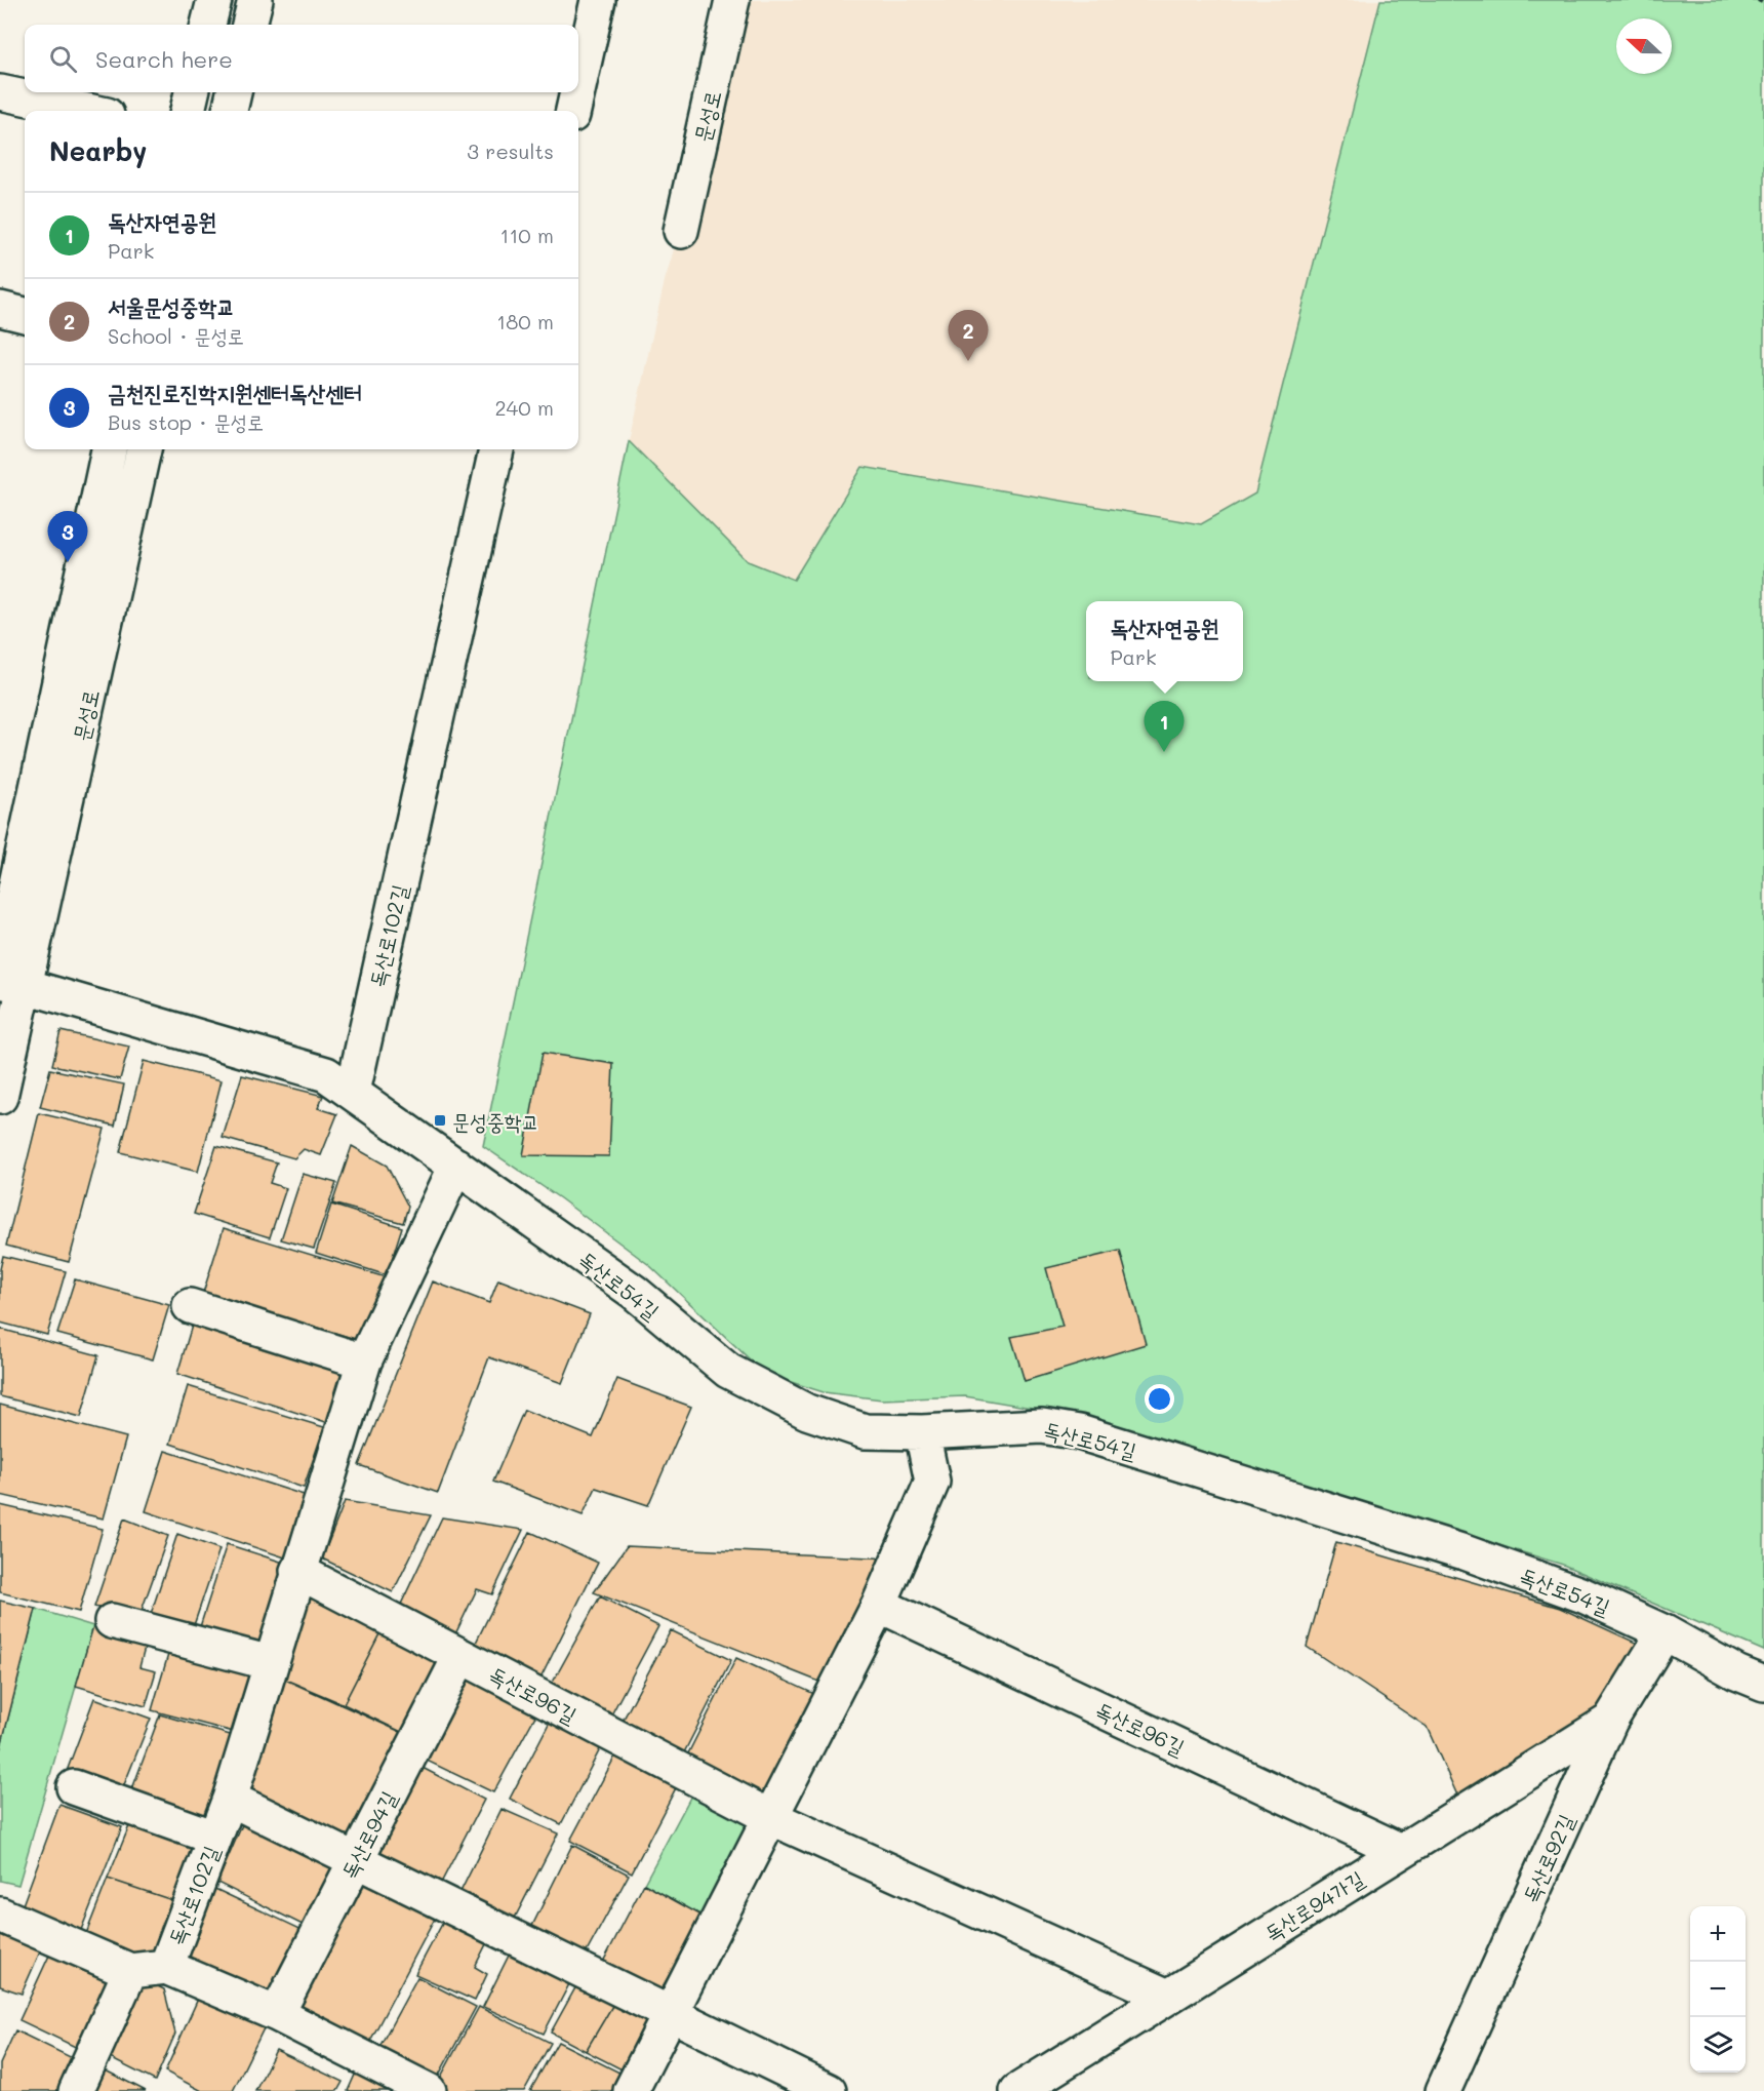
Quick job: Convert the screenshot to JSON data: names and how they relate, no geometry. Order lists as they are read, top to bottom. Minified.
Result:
{"streets":{"street":["문성로","독산로102길","독산로54길","독산로96길","독산로94길","독산로92길","독산로94가길"]},"crossings":[["독산로102길","독산로54길"],["독산로102길","독산로96길"],["독산로54길","독산로92길"],["독산로96길","독산로94길"],["독산로96길","독산로94가길"],["독산로92길","독산로94가길"]],"places":{"transit":["문성중학교"]},"north":"left","page":{"search":"Search here","heading":["Nearby","3 results"],"list":[{"mark":"1","name":"독산자연공원","note":"Park","value":"110 m"},{"mark":"2","name":"서울문성중학교","note":"School · 문성로","value":"180 m"},{"mark":"3","name":"금천진로진학지원센터독산센터","note":"Bus stop · 문성로","value":"240 m"}],"pins":["2","3","1"],"popup":["독산자연공원","Park"],"map_buttons":["+","−"]}}
